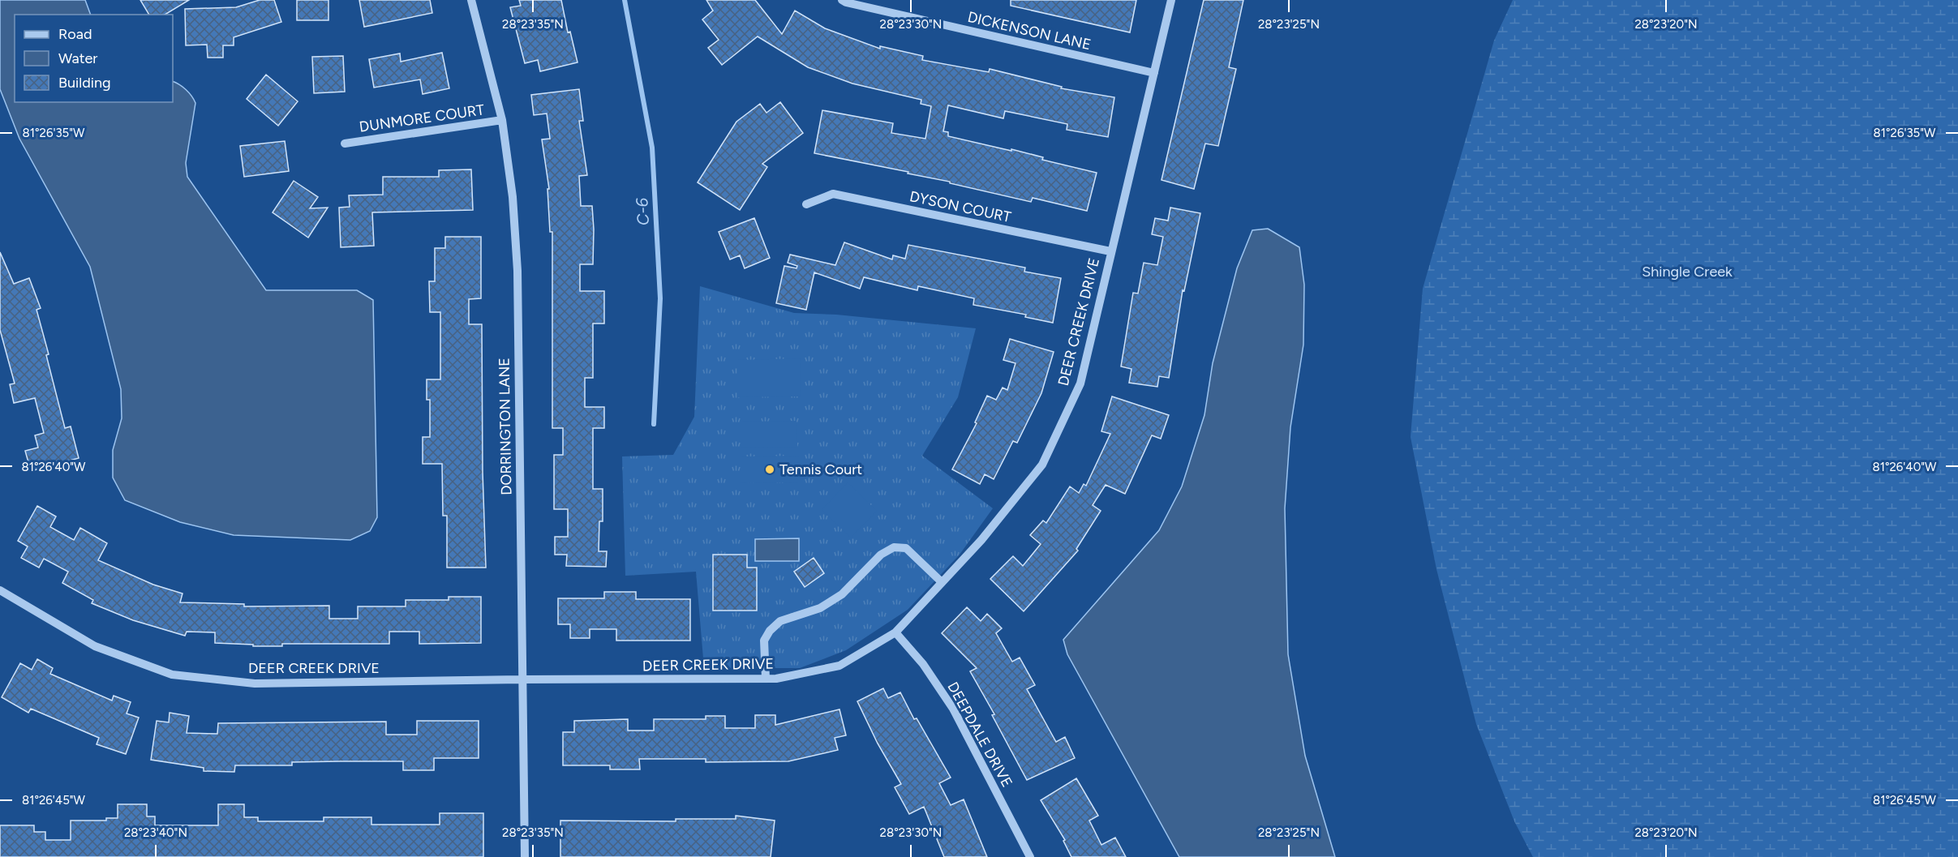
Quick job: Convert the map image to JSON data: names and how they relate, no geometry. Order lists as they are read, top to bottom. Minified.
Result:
{"streets":{"street":["DICKENSON LANE","DUNMORE COURT","DYSON COURT","DEER CREEK DRIVE","DORRINGTON LANE","DEEPDALE DRIVE"]},"crossings":[["DICKENSON LANE","DEER CREEK DRIVE"],["DUNMORE COURT","DORRINGTON LANE"],["DYSON COURT","DEER CREEK DRIVE"],["DEER CREEK DRIVE","DORRINGTON LANE"],["DEER CREEK DRIVE","DEEPDALE DRIVE"]],"water":["C-6"],"parks":["Shingle Creek"],"places":["Tennis Court"],"legend":["Road","Water","Building"],"coordinates":["28°23'35\"N","28°23'30\"N","28°23'25\"N","28°23'20\"N","81°26'35\"W","81°26'40\"W","81°26'45\"W","28°23'40\"N"]}
